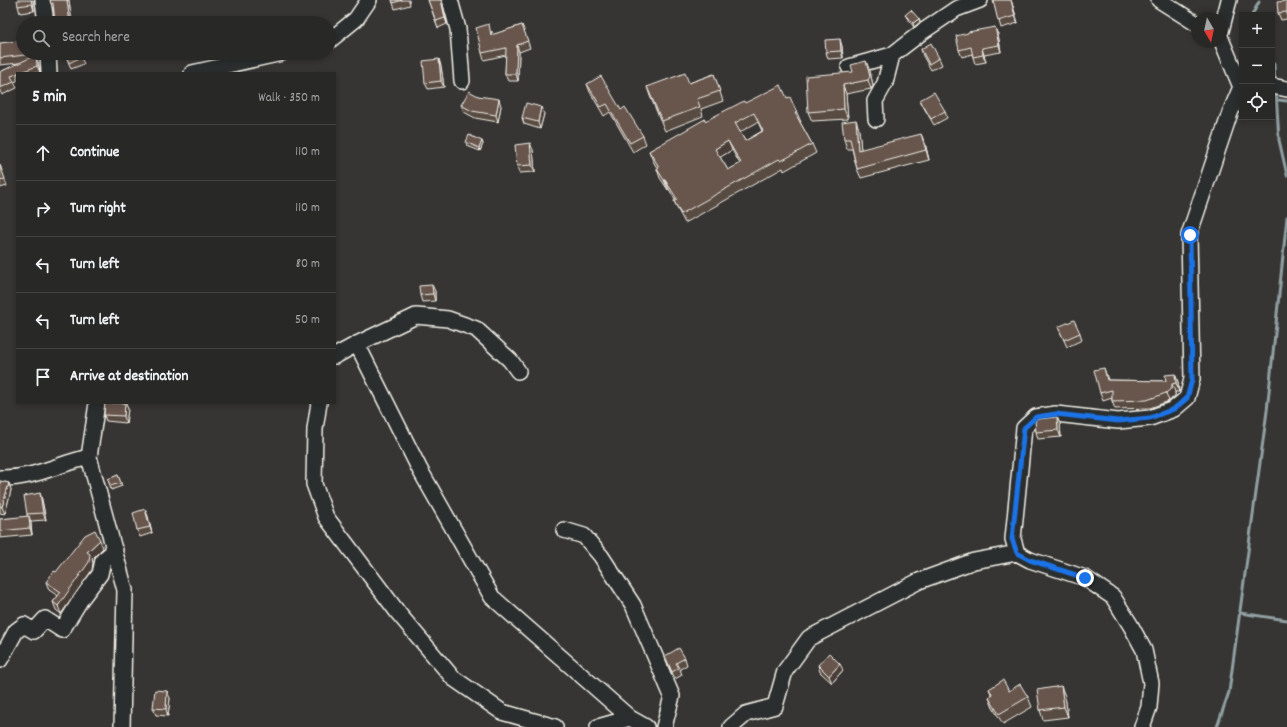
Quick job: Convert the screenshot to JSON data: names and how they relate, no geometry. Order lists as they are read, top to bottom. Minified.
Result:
{"north":"bottom","page":{"map_buttons":["+","−"],"search":"Search here","heading":["5 min","Walk · 350 m"],"list":[["Continue","110 m"],["Turn right","110 m"],["Turn left","80 m"],["Turn left","50 m"],"Arrive at destination"]}}
